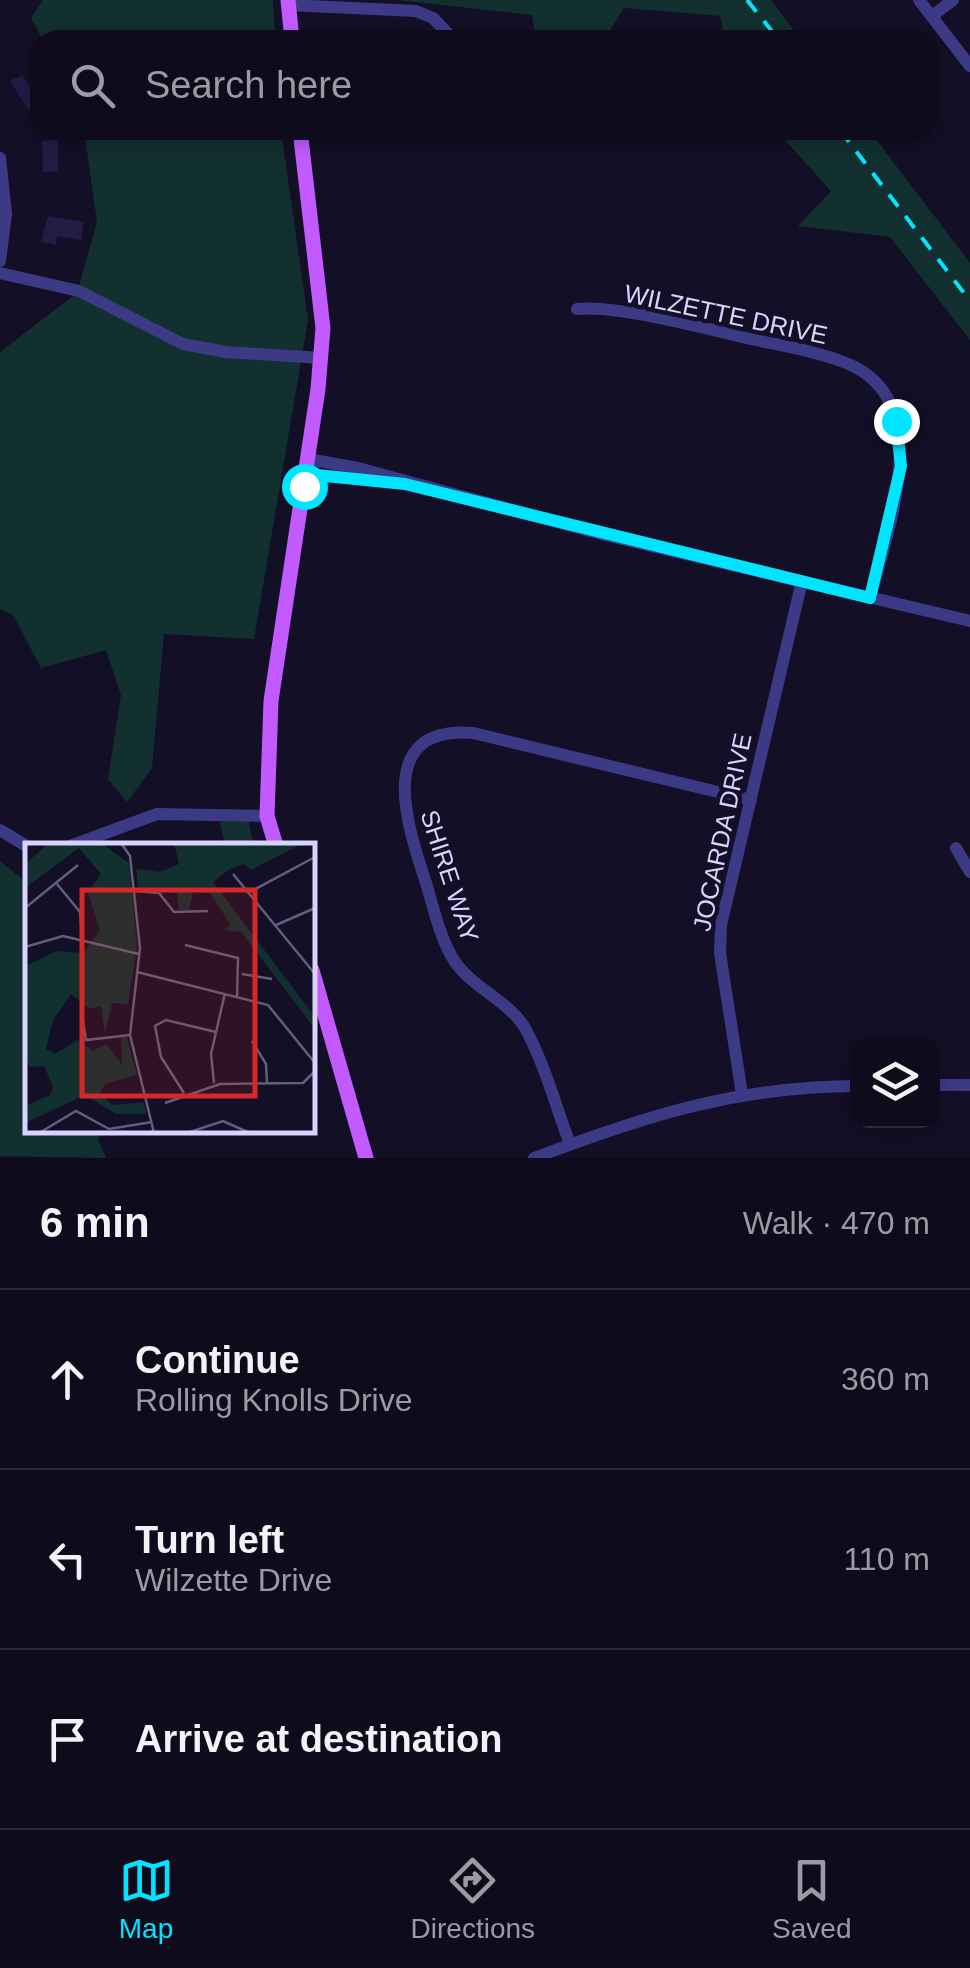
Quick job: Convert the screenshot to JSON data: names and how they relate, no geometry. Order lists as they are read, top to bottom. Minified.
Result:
{"streets":{"street":["WILZETTE DRIVE","JOCARDA DRIVE","SHIRE WAY"]},"crossings":[["JOCARDA DRIVE","SHIRE WAY"]],"page":{"search":"Search here","heading":["6 min","Walk · 470 m"],"list":[["Continue","Rolling Knolls Drive","360 m"],["Turn left","Wilzette Drive","110 m"],"Arrive at destination"],"nav":["Map","Directions","Saved"]}}
